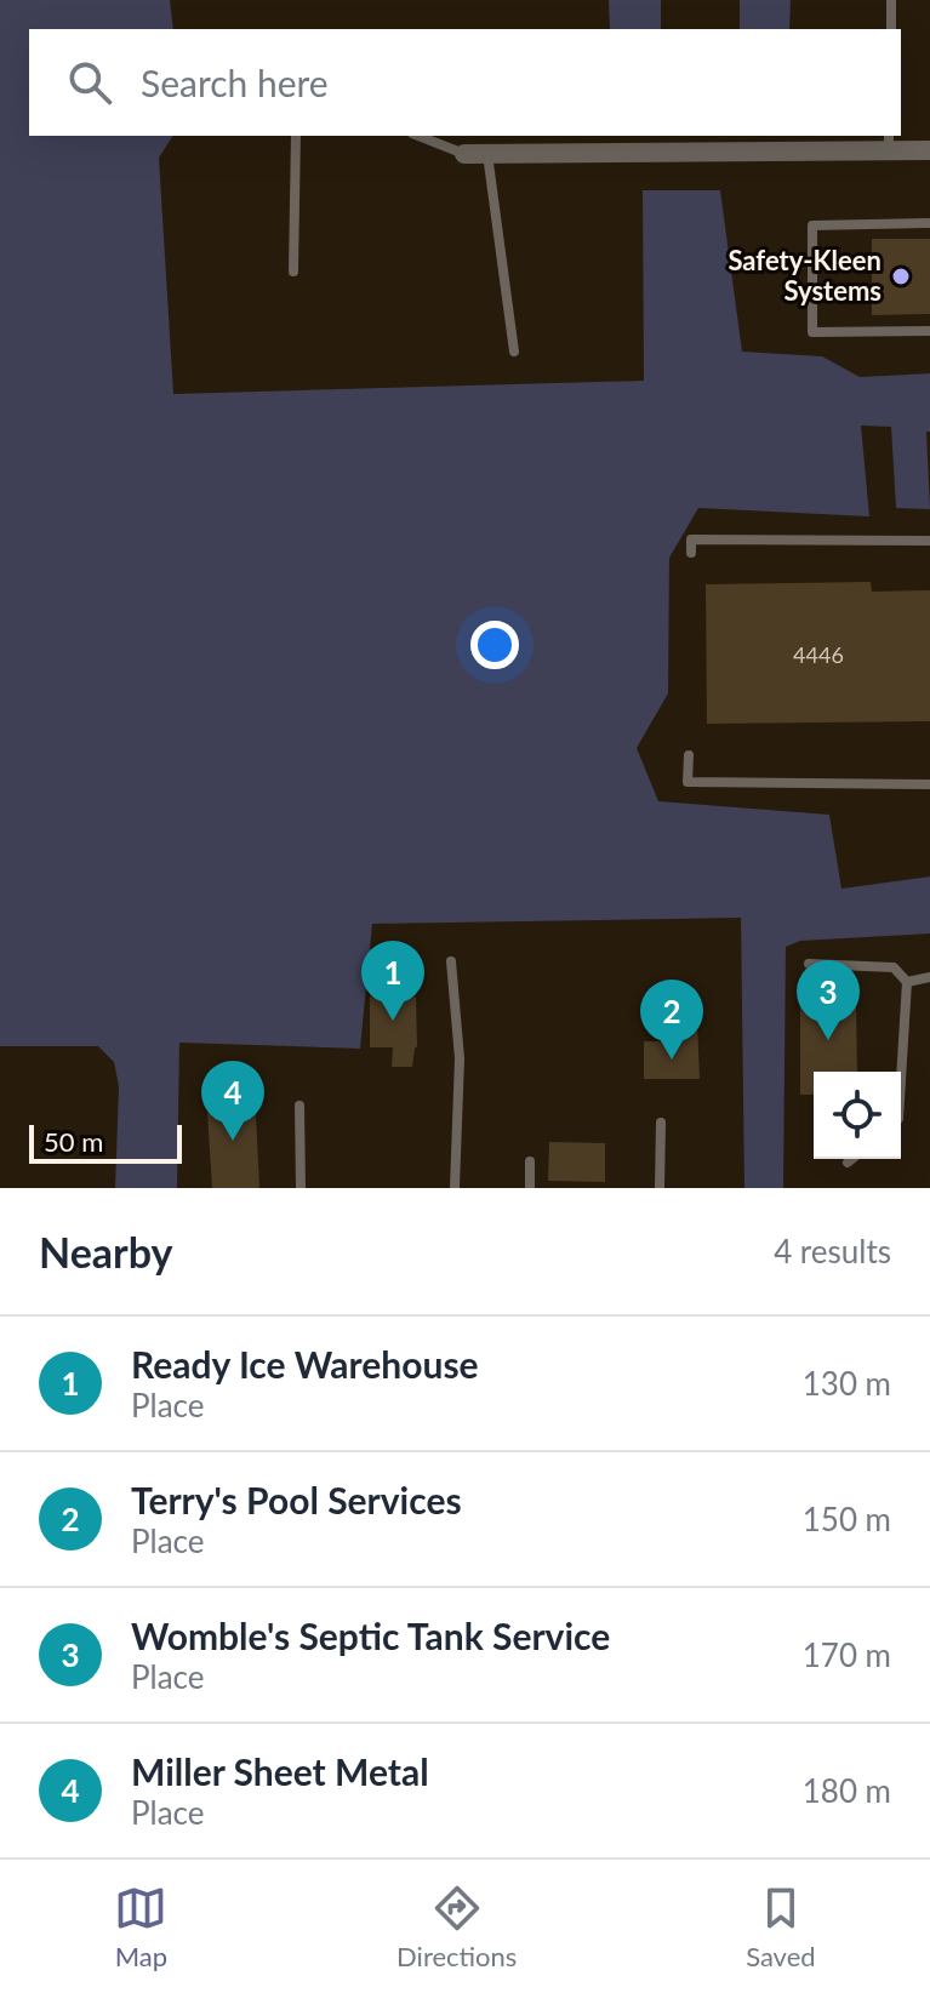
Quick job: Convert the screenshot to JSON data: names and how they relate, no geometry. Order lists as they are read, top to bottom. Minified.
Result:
{"places":["Safety-Kleen Systems"],"house_numbers":["4446"],"scale_bar":"50 m","page":{"search":"Search here","pins":["1","3","2","4"],"scale":"50 m","heading":["Nearby","4 results"],"list":[{"mark":"1","name":"Ready Ice Warehouse","note":"Place","value":"130 m"},{"mark":"2","name":"Terry's Pool Services","note":"Place","value":"150 m"},{"mark":"3","name":"Womble's Septic Tank Service","note":"Place","value":"170 m"},{"mark":"4","name":"Miller Sheet Metal","note":"Place","value":"180 m"}],"nav":["Map","Directions","Saved"]}}
